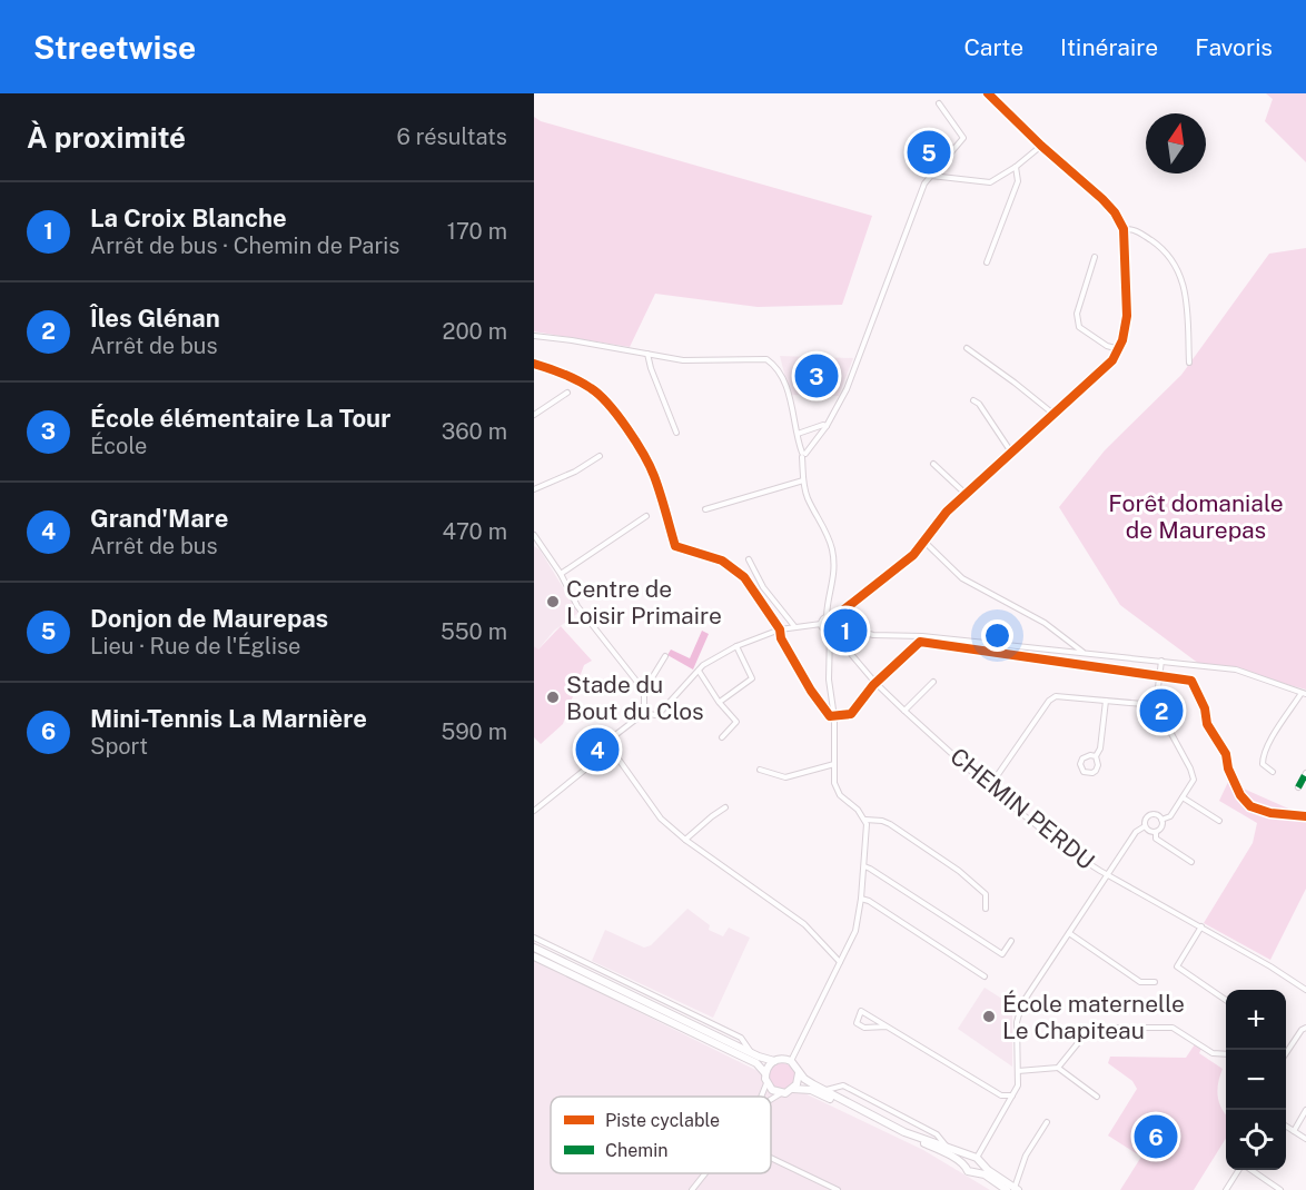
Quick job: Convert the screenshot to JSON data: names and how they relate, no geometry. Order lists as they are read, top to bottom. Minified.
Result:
{"streets":{"street":["CHEMIN PERDU"]},"parks":["Forêt domaniale de Maurepas"],"places":["Centre de Loisir Primaire","Stade du Bout du Clos","École maternelle Le Chapiteau"],"legend":["Piste cyclable","Chemin"],"north":"top","page":{"header":"Streetwise","nav":["Carte","Itinéraire","Favoris"],"heading":["À proximité","6 résultats"],"pins":["5","3","1","2","4","6"],"list":[{"mark":"1","name":"La Croix Blanche","note":"Arrêt de bus · Chemin de Paris","value":"170 m"},{"mark":"2","name":"Îles Glénan","note":"Arrêt de bus","value":"200 m"},{"mark":"3","name":"École élémentaire La Tour","note":"École","value":"360 m"},{"mark":"4","name":"Grand'Mare","note":"Arrêt de bus","value":"470 m"},{"mark":"5","name":"Donjon de Maurepas","note":"Lieu · Rue de l'Église","value":"550 m"},{"mark":"6","name":"Mini-Tennis La Marnière","note":"Sport","value":"590 m"}],"map_buttons":["+","−"]}}
